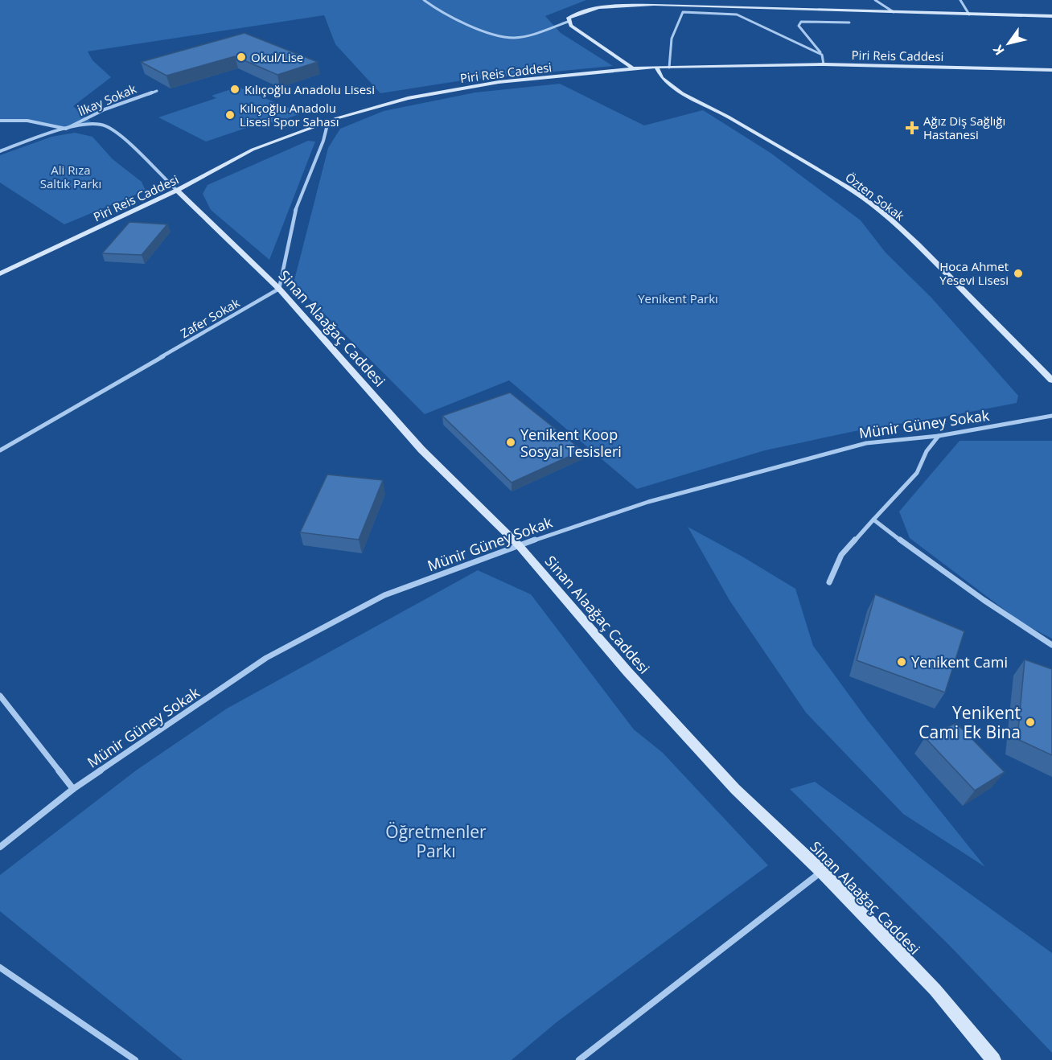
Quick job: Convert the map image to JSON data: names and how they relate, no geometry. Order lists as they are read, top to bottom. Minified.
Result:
{"streets":{"street":["Piri Reis Caddesi","İlkay Sokak","Özten Sokak","Zafer Sokak","Sinan Alaağaç Caddesi","Münir Güney Sokak"]},"crossings":[["Piri Reis Caddesi","İlkay Sokak"],["Piri Reis Caddesi","Özten Sokak"],["Piri Reis Caddesi","Sinan Alaağaç Caddesi"],["İlkay Sokak","Sinan Alaağaç Caddesi"],["Zafer Sokak","Sinan Alaağaç Caddesi"],["Sinan Alaağaç Caddesi","Münir Güney Sokak"]],"parks":["Ali Rıza Saltık Parkı","Yenikent Parkı","Öğretmenler Parkı"],"places":{"other":["Okul/Lise","Kılıçoğlu Anadolu Lisesi","Kılıçoğlu Anadolu Lisesi Spor Sahası","Hoca Ahmet Yesevi Lisesi","Yenikent Koop Sosyal Tesisleri","Yenikent Cami","Yenikent Cami Ek Bina"],"health":["Ağız Diş Sağlığı Hastanesi"]},"north":"bottom left"}
